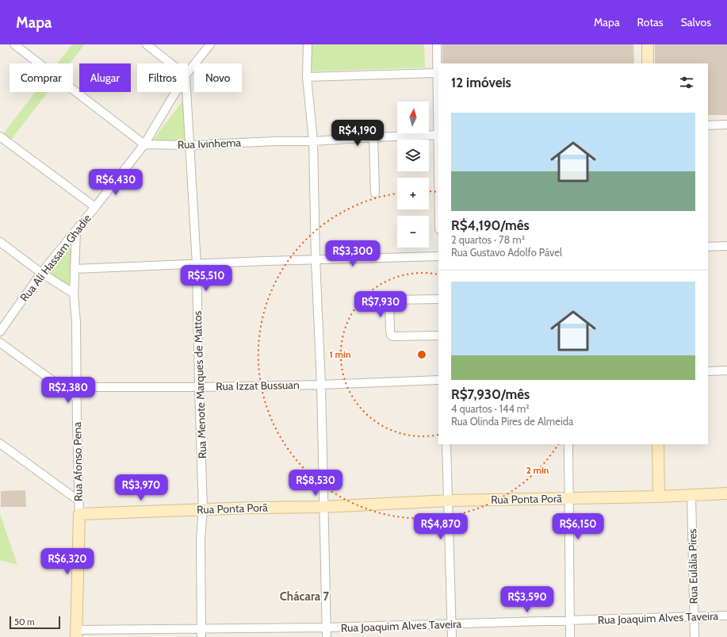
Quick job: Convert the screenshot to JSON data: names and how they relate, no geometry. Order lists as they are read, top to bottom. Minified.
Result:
{"streets":{"street":["Rua Ivinhema","Rua Ali Hassam Ghadie","Rua Menote Marques de Mattos","Rua Izzat Bussuan","Rua Afonso Pena","Rua Ponta Porã","Rua Eulália Pires","Rua Joaquim Alves Taveira"]},"crossings":[["Rua Ivinhema","Rua Ali Hassam Ghadie"],["Rua Ivinhema","Rua Menote Marques de Mattos"],["Rua Ali Hassam Ghadie","Rua Afonso Pena"],["Rua Menote Marques de Mattos","Rua Izzat Bussuan"],["Rua Menote Marques de Mattos","Rua Ponta Porã"],["Rua Menote Marques de Mattos","Rua Joaquim Alves Taveira"],["Rua Izzat Bussuan","Rua Afonso Pena"],["Rua Afonso Pena","Rua Ponta Porã"],["Rua Afonso Pena","Rua Joaquim Alves Taveira"],["Rua Ponta Porã","Rua Eulália Pires"],["Rua Eulália Pires","Rua Joaquim Alves Taveira"]],"districts":["Chácara 7"],"scale_bar":"50 m","north":"top","page":{"header":"Mapa","nav":["Mapa","Rotas","Salvos"],"chip":["Comprar","Alugar","Filtros","Novo"],"heading":"12 imóveis","map_buttons":["+","−"],"list":[{"name":"R$4,190/mês","note":"2 quartos · 78 m² · Rua Gustavo Adolfo Pável"},{"name":"R$7,930/mês","note":"4 quartos · 144 m² · Rua Olinda Pires de Almeida"}],"price":["R$4,190","R$6,430","R$3,300","R$5,510","R$7,930","R$2,380","R$8,530","R$3,970","R$4,870","R$6,150","R$6,320","R$3,590"],"scale":"50 m"},"rings":["1 min","2 min"]}
